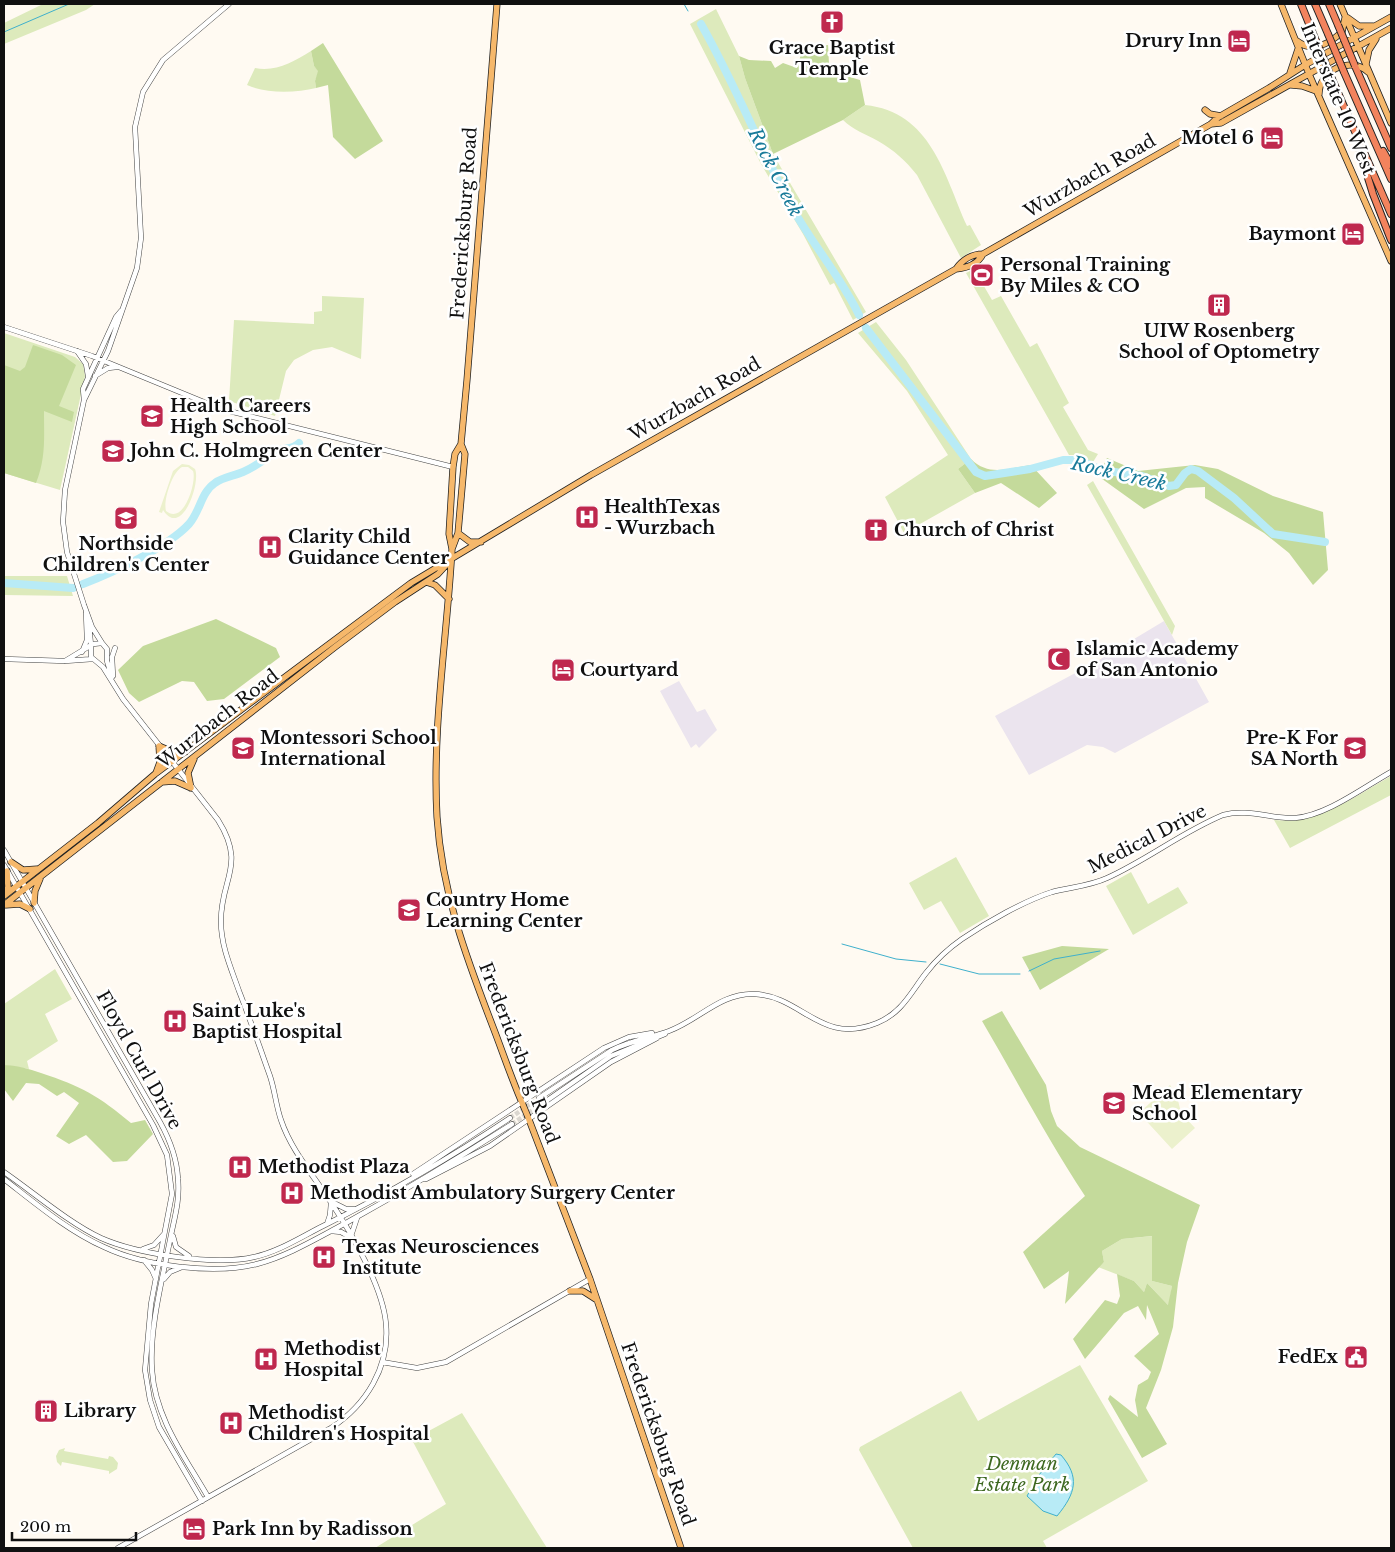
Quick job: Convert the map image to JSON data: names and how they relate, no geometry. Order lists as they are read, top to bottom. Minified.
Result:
{"streets":{"main road":["Interstate 10 West","Wurzbach Road","Fredericksburg Road"],"street":["Medical Drive","Floyd Curl Drive"]},"crossings":[["Interstate 10 West","Wurzbach Road"],["Wurzbach Road","Fredericksburg Road"],["Wurzbach Road","Floyd Curl Drive"]],"water":["Rock Creek"],"parks":["Denman Estate Park"],"places":{"church":["Grace Baptist Temple","Church of Christ"],"hotel":["Drury Inn","Motel 6","Baymont","Courtyard","Park Inn by Radisson"],"sports":["Personal Training By Miles & CO"],"building":["UIW Rosenberg School of Optometry","Library"],"school or university":["Health Careers High School","John C. Holmgreen Center","Northside Children's Center","Montessori School International","Pre-K For SA North","Country Home Learning Center","Mead Elementary School"],"hospital":["HealthTexas - Wurzbach","Clarity Child Guidance Center","Saint Luke's Baptist Hospital","Methodist Plaza","Methodist Ambulatory Surgery Center","Texas Neurosciences Institute","Methodist Hospital","Methodist Children's Hospital"],"mosque":["Islamic Academy of San Antonio"],"public building":["FedEx"]},"scale_bar":"200 m"}
